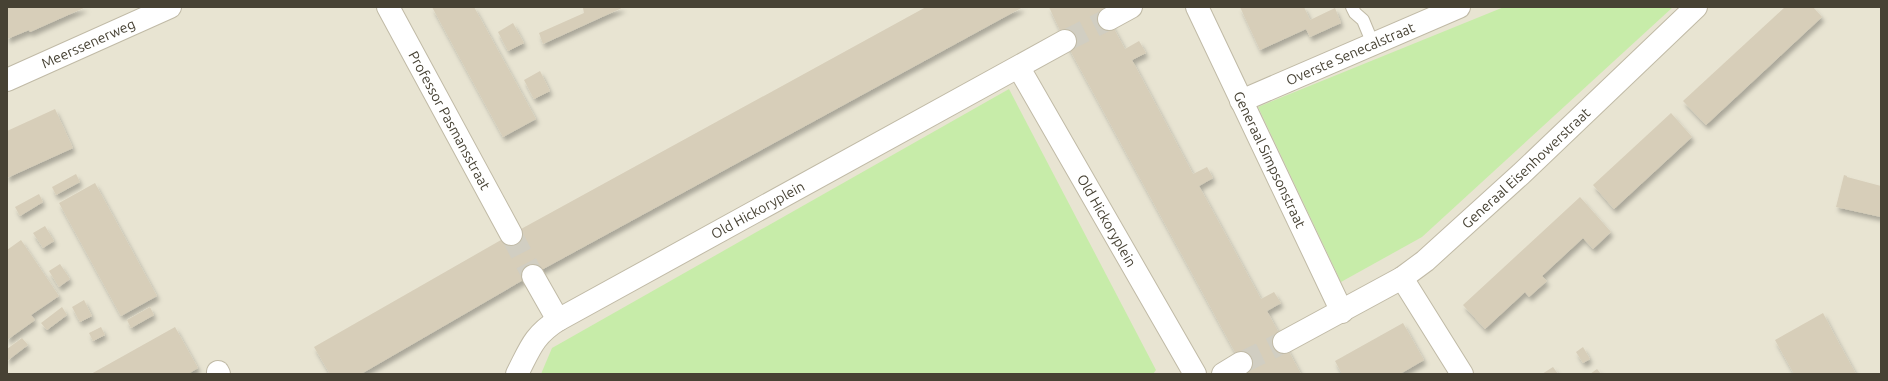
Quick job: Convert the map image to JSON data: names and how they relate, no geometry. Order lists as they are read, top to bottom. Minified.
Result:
{"streets":{"street":["Meerssenerweg","Overste Senecalstraat","Professor Pasmansstraat","Generaal Simpsonstraat","Generaal Eisenhowerstraat","Old Hickoryplein"]},"crossings":[["Overste Senecalstraat","Generaal Simpsonstraat"],["Generaal Simpsonstraat","Generaal Eisenhowerstraat"]]}
